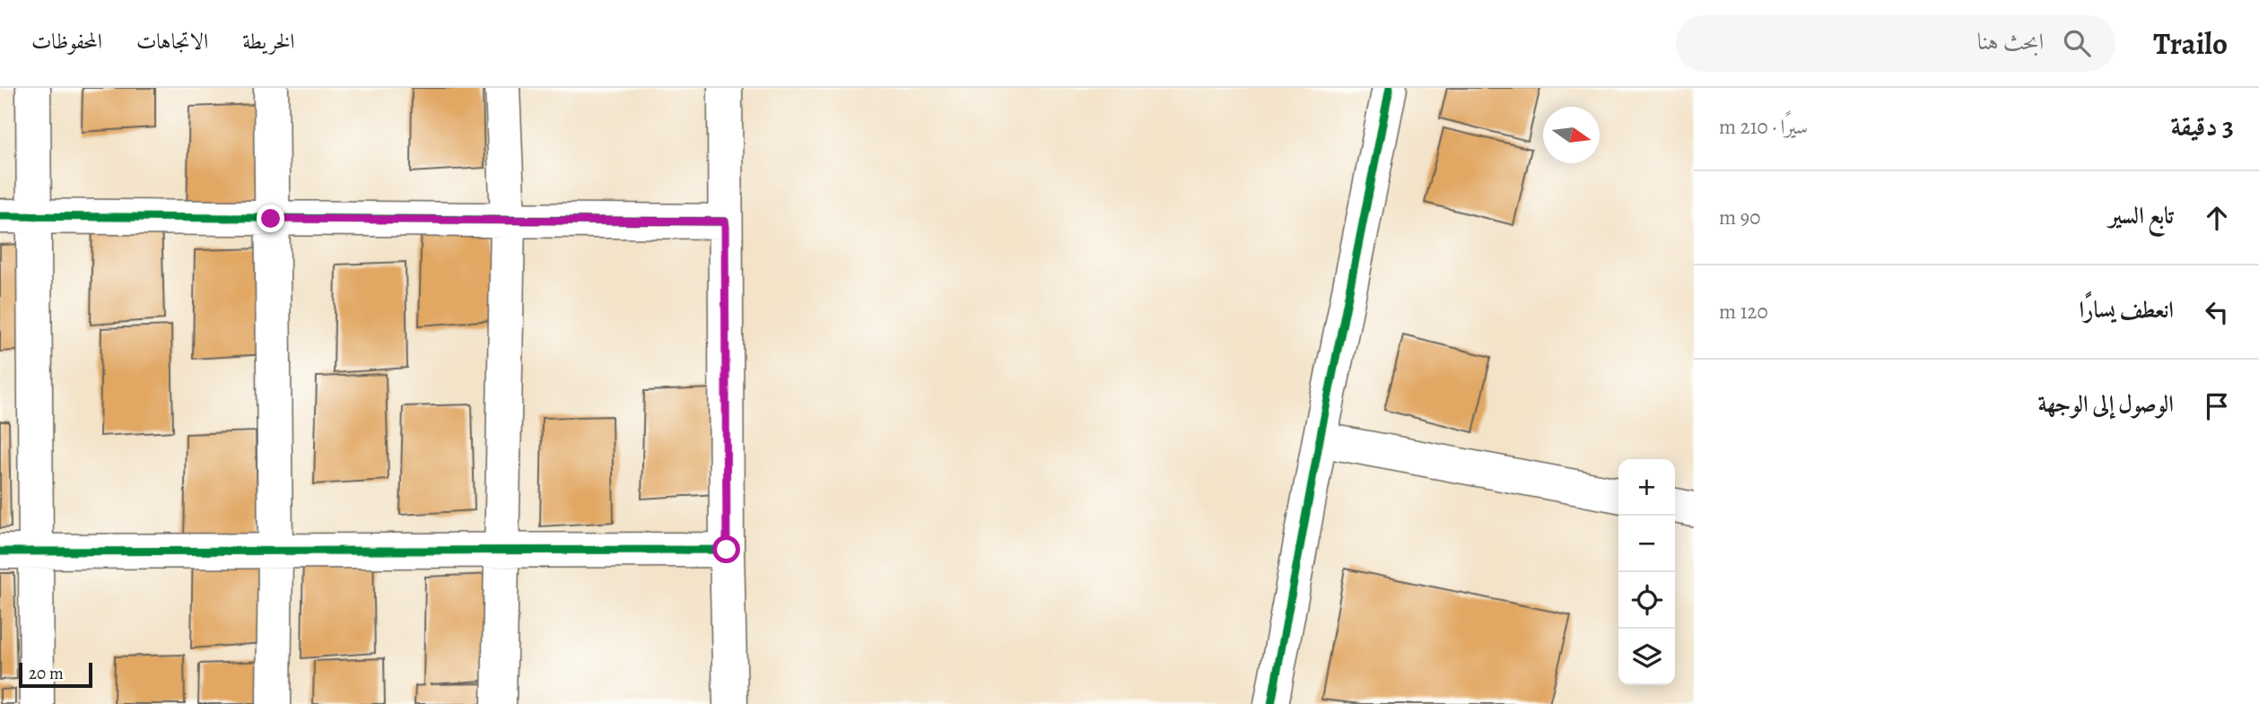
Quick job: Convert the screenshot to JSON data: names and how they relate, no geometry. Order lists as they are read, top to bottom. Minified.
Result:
{"scale_bar":"20 m","north":"right","page":{"header":"Trailo","search":"ابحث هنا","nav":["الخريطة","الاتجاهات","المحفوظات"],"heading":["3 دقيقة","سيرًا · 210 m"],"list":[["تابع السير","90 m"],["انعطف يسارًا","120 m"],"الوصول إلى الوجهة"],"map_buttons":["+","−"],"scale":"20 m"}}
